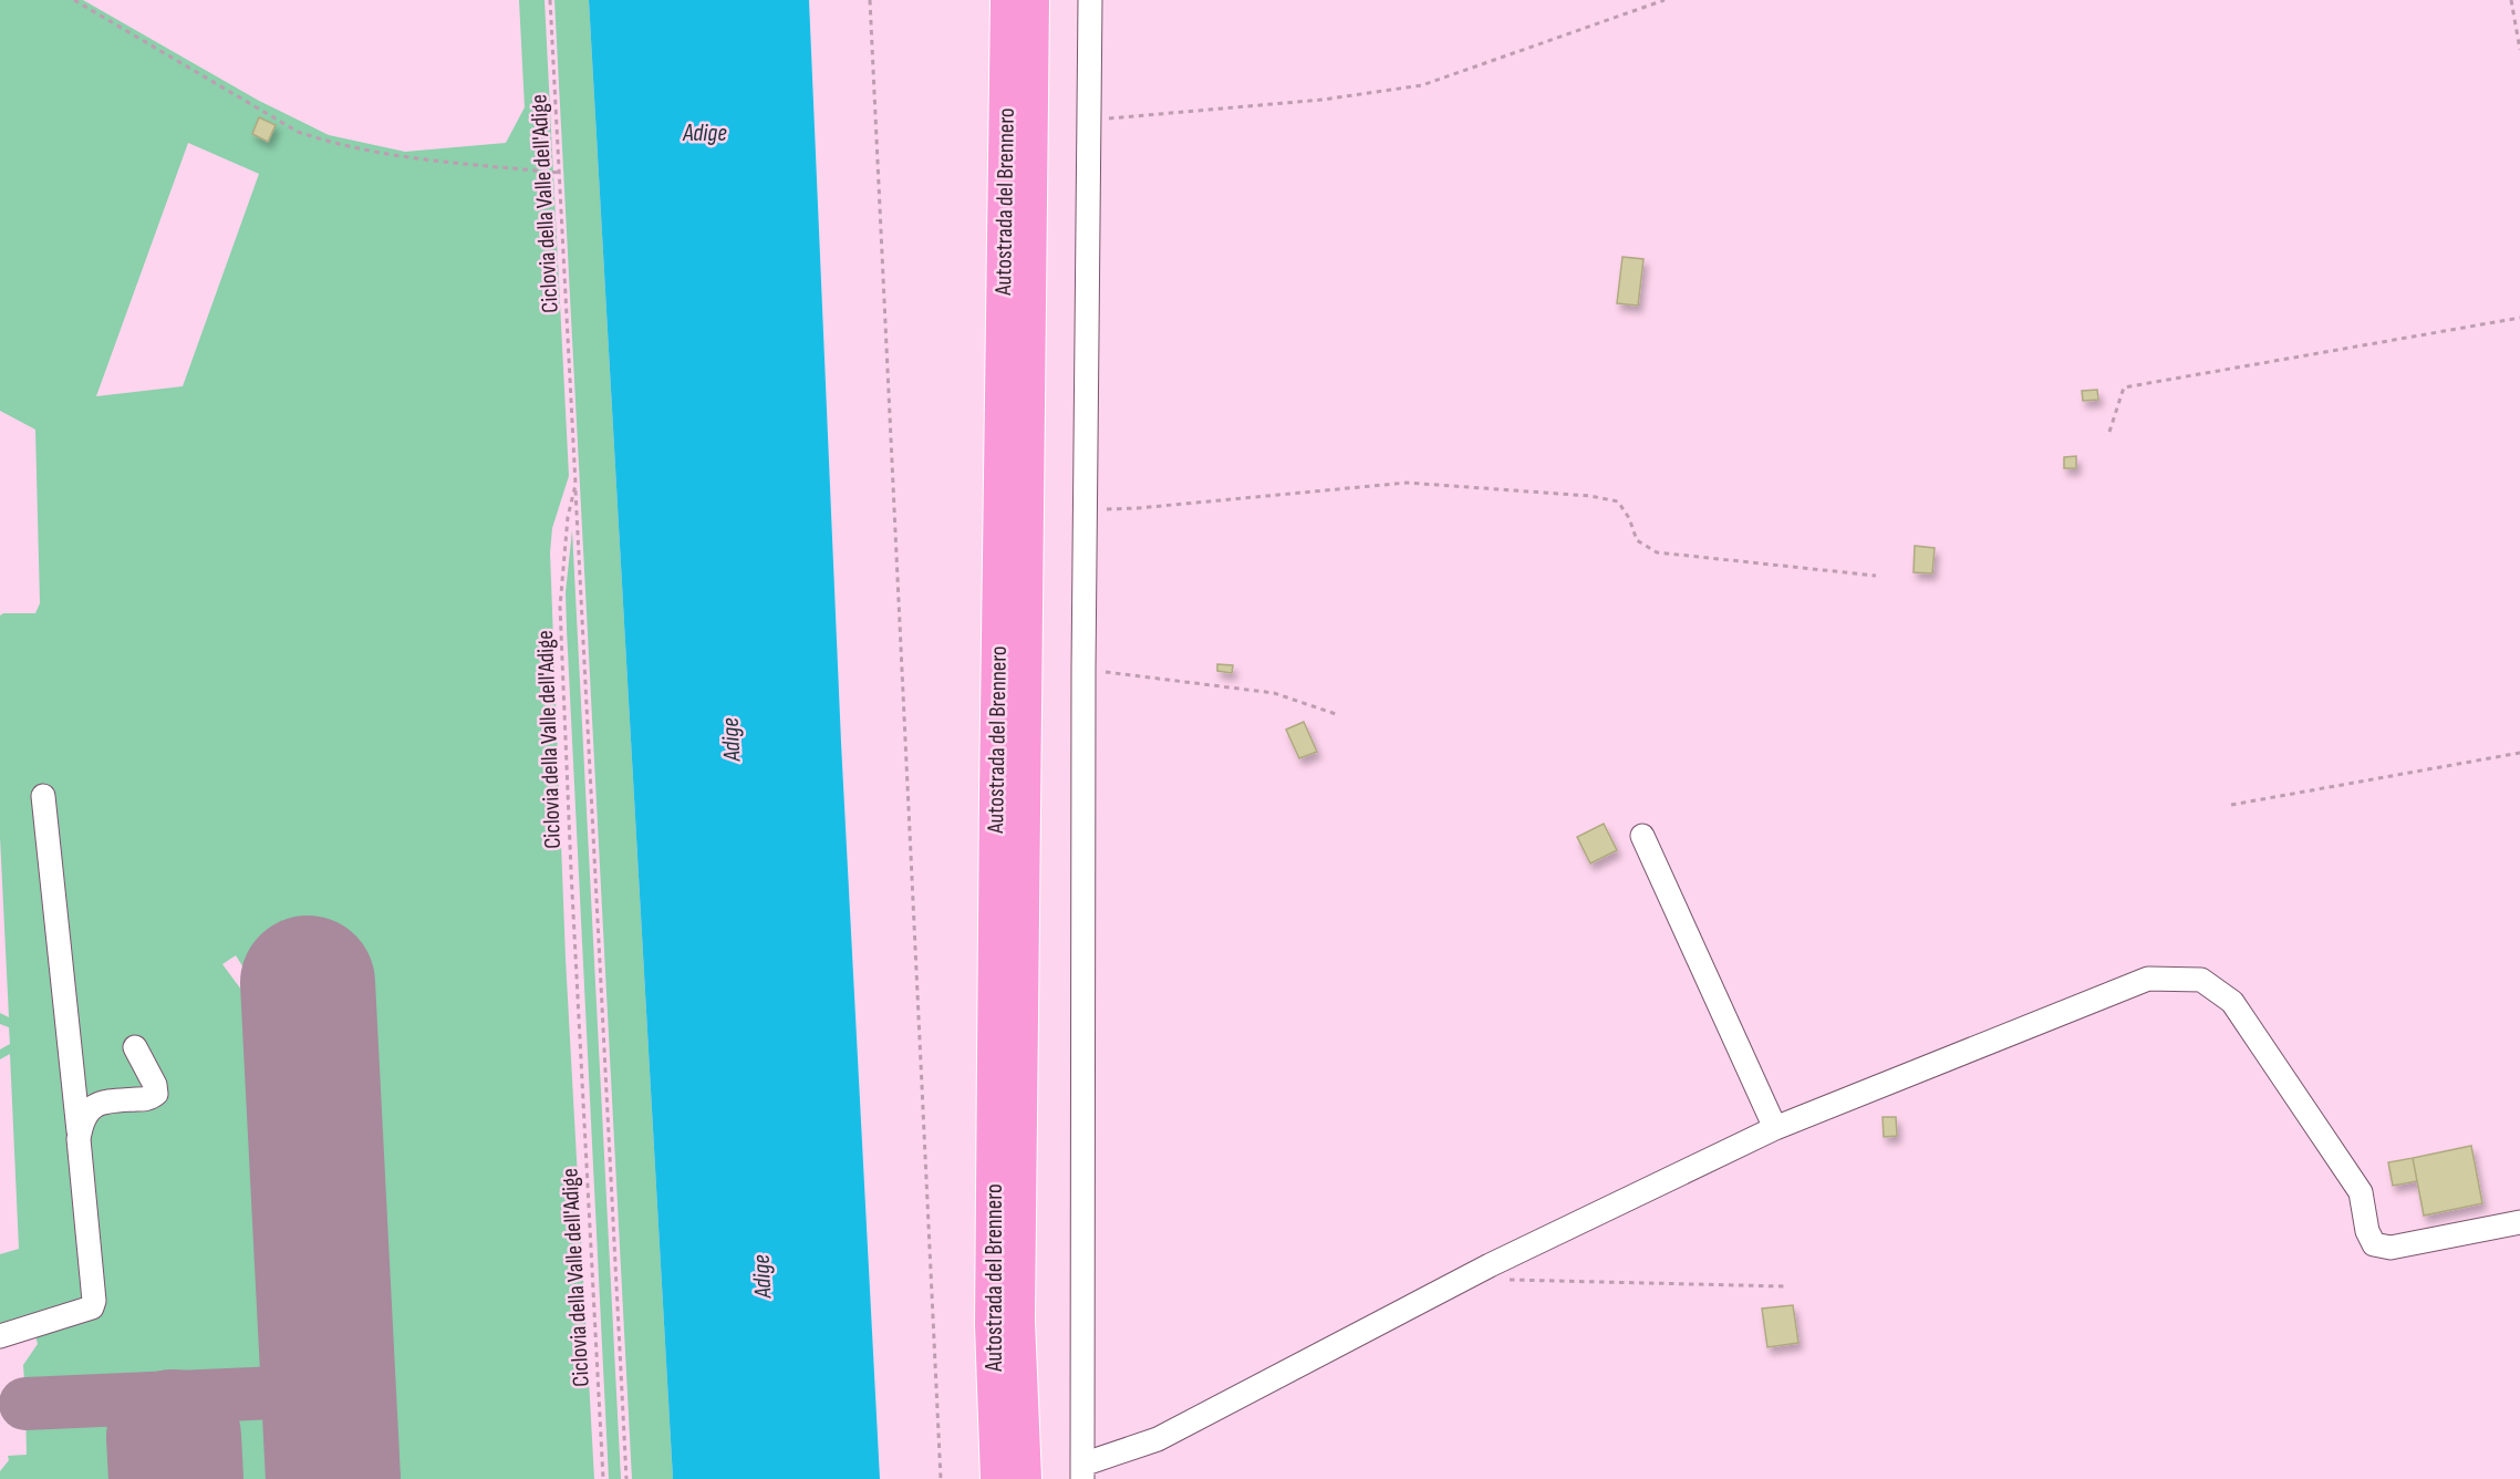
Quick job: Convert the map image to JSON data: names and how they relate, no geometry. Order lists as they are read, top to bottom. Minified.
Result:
{"streets":{"highway":["Autostrada del Brennero"],"path":["Ciclovia della Valle dell'Adige"]},"water":["Adige"]}
